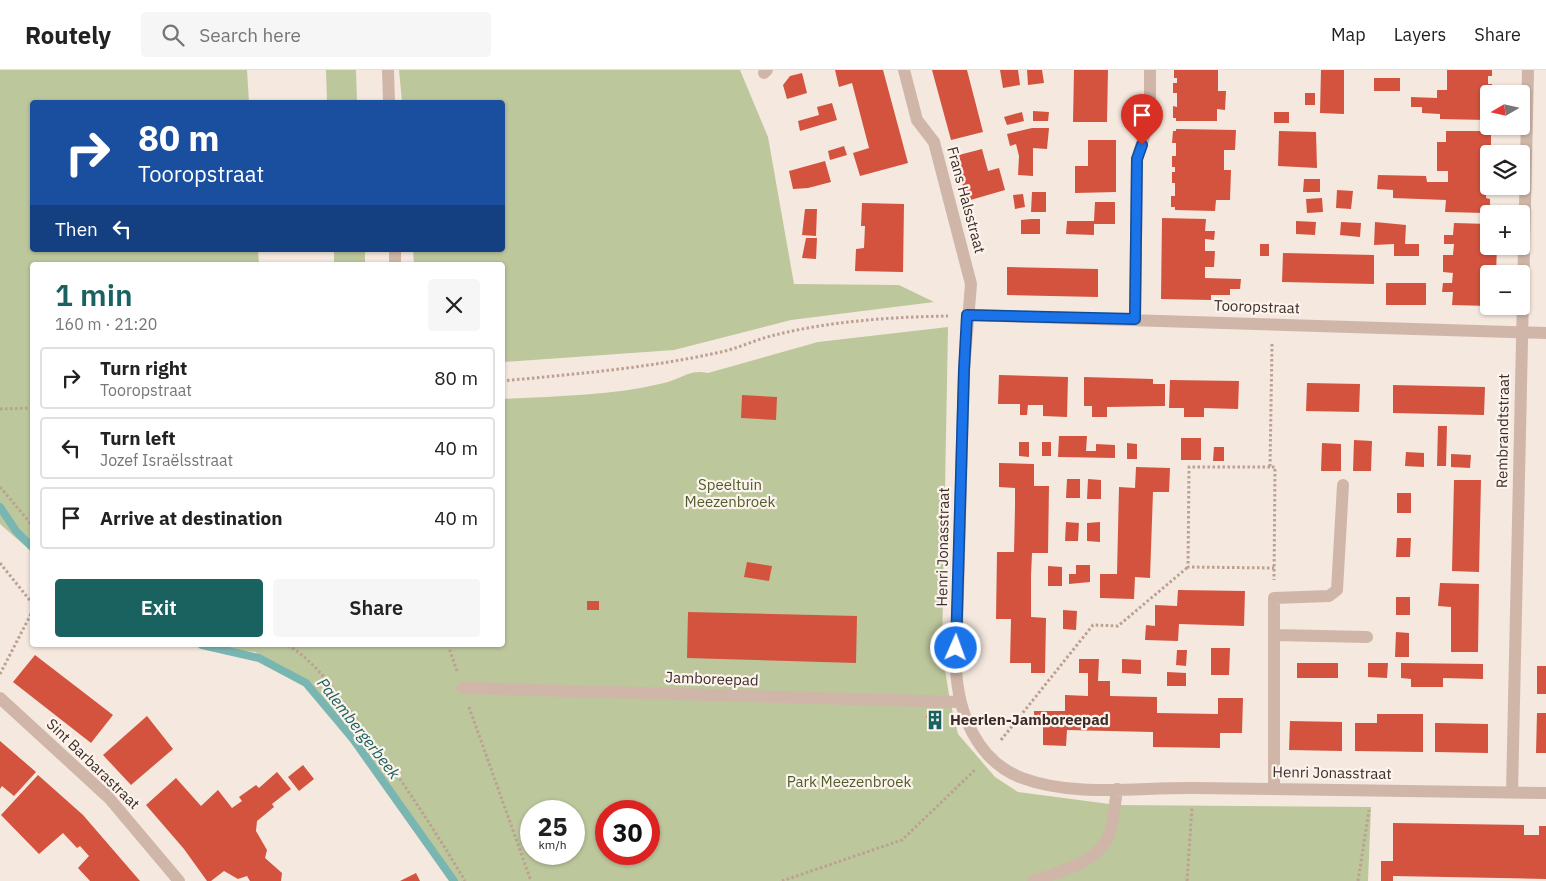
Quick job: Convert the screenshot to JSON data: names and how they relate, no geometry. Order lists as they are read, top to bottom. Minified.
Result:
{"streets":{"street":["Frans Halsstraat","Tooropstraat","Rembrandtstraat","Henri Jonasstraat","Jamboreepad","Sint Barbarastraat"]},"crossings":[["Frans Halsstraat","Tooropstraat"],["Frans Halsstraat","Henri Jonasstraat"],["Tooropstraat","Rembrandtstraat"],["Tooropstraat","Henri Jonasstraat"],["Rembrandtstraat","Henri Jonasstraat"],["Henri Jonasstraat","Jamboreepad"]],"water":["Palembergerbeek"],"parks":["Speeltuin Meezenbroek","Park Meezenbroek"],"places":{"building":["Heerlen-Jamboreepad"]},"north":"left","page":{"header":"Routely","search":"Search here","nav":["Map","Layers","Share"],"map_buttons":["+","−"],"turn":["80 m","Tooropstraat"],"then":"Then","heading":["1 min","160 m · 21:20"],"list":[{"name":"Turn right","note":"Tooropstraat","value":"80 m"},{"name":"Turn left","note":"Jozef Israëlsstraat","value":"40 m"},{"name":"Arrive at destination","value":"40 m"}],"buttons":["Exit","Share"],"speed":"25 km/h","limit":"30"}}
